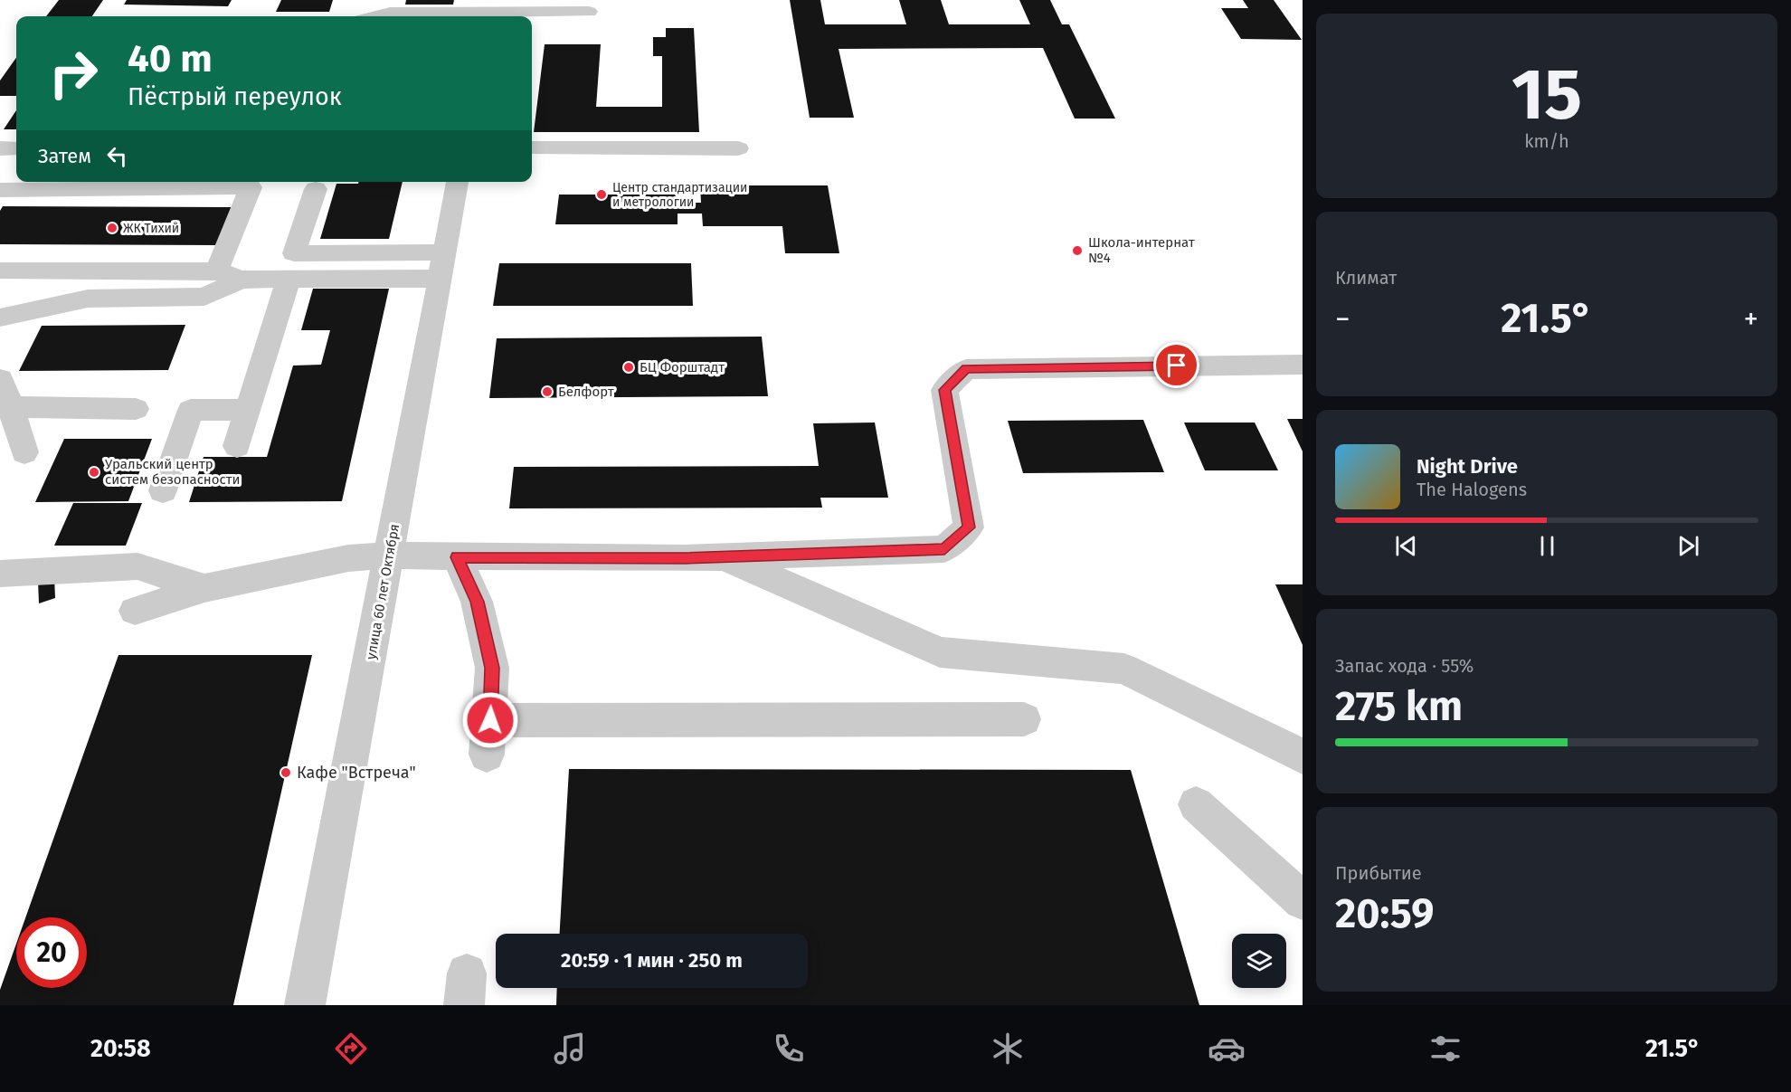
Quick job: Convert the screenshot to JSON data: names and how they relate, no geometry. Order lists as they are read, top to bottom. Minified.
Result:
{"streets":{"street":["улица 60 лет Октября"]},"places":["Центр стандартизации и метрологии","ЖК Тихий","Школа-интернат №4","БЦ Форштадт","Белфорт","Уральский центр систем безопасности","Кафе \"Встреча\""],"page":{"tile":[["15","km/h"],"Климат",["Запас хода · 55%","275 km"],["Прибытие","20:59"]],"turn":["40 m","Пёстрый переулок"],"then":"Затем","heat":["−","21.5°","+"],"song":["Night Drive","The Halogens"],"limit":"20","trip":"20:59 · 1 мин · 250 m","tabs":["20:58","21.5°"]}}
